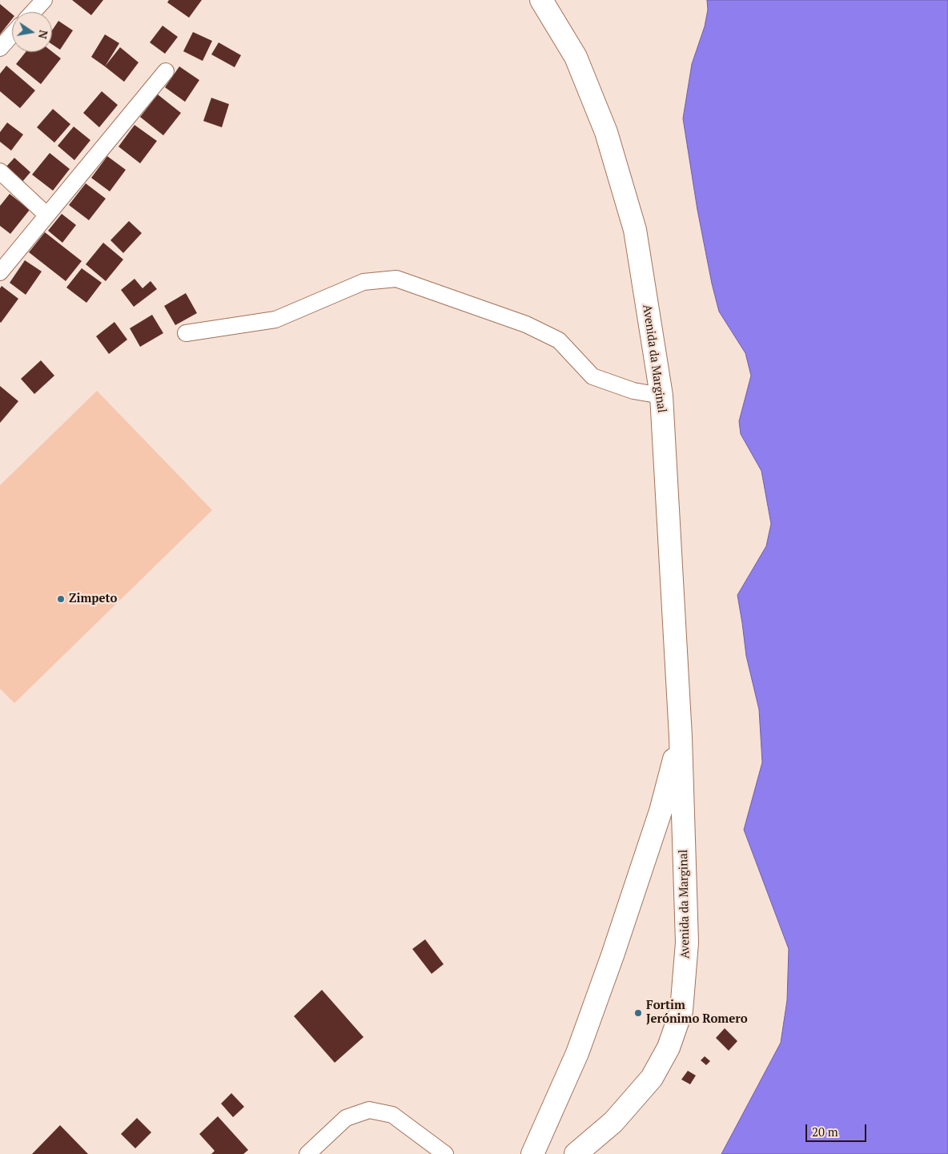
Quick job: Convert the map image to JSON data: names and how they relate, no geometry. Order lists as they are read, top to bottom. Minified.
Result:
{"streets":{"street":["Avenida da Marginal"]},"places":["Zimpeto","Fortim Jerónimo Romero"],"scale_bar":"20 m","north":"right"}
